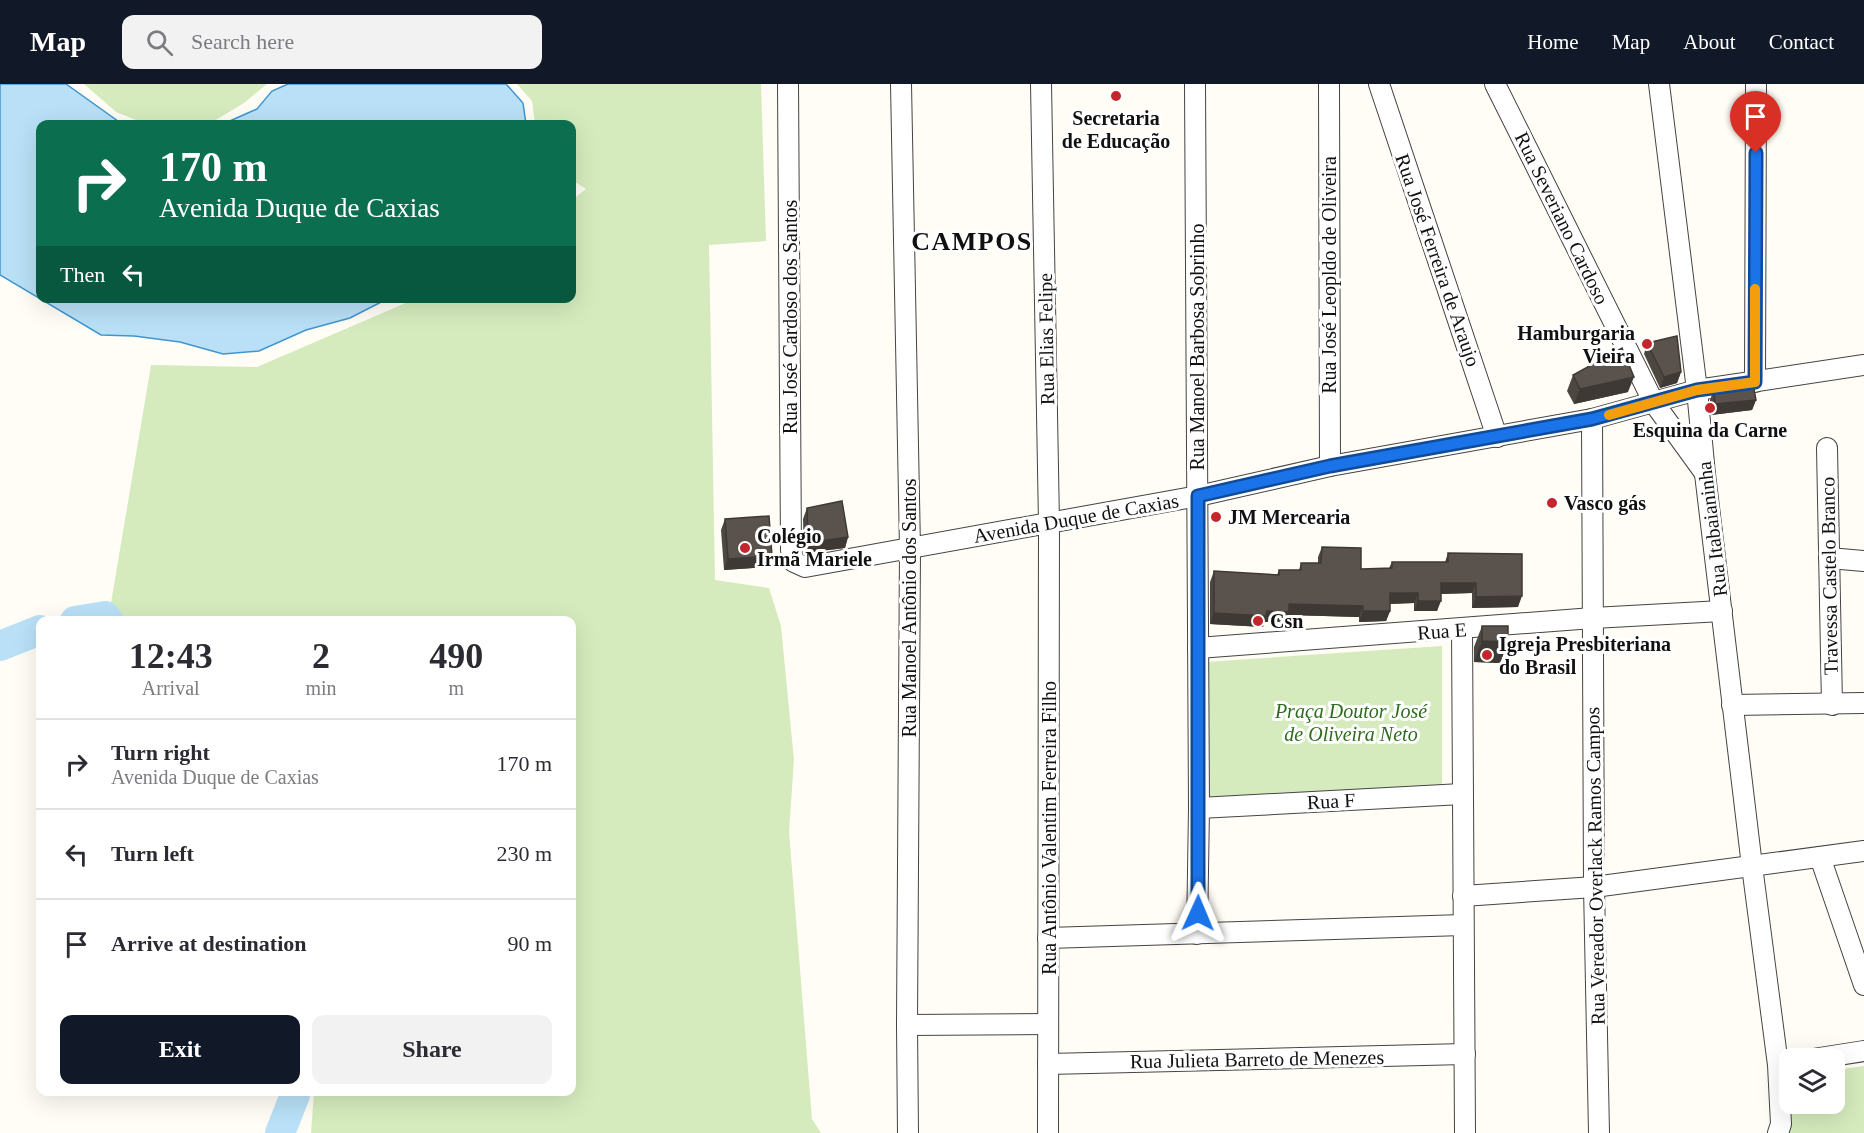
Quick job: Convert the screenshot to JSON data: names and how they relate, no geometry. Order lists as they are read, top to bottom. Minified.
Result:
{"streets":{"street":["Rua Severiano Cardoso","Rua José Ferreira de Araujo","Rua José Leopldo de Oliveira","Rua José Cardoso dos Santos","Rua Elias Felipe","Rua Manoel Barbosa Sobrinho","Avenida Duque de Caxias","Rua Itabaianinha","Travessa Castelo Branco","Rua Manoel Antônio dos Santos","Rua E","Rua F","Rua Antônio Valentim Ferreira Filho","Rua Vereador Overlack Ramos Campos","Rua Julieta Barreto de Menezes"]},"crossings":[["Rua Severiano Cardoso","Avenida Duque de Caxias"],["Rua Severiano Cardoso","Rua Itabaianinha"],["Rua José Ferreira de Araujo","Avenida Duque de Caxias"],["Rua José Leopldo de Oliveira","Avenida Duque de Caxias"],["Rua José Cardoso dos Santos","Avenida Duque de Caxias"],["Rua Elias Felipe","Avenida Duque de Caxias"],["Rua Elias Felipe","Rua Antônio Valentim Ferreira Filho"],["Rua Manoel Barbosa Sobrinho","Avenida Duque de Caxias"],["Rua Manoel Barbosa Sobrinho","Rua E"],["Rua Manoel Barbosa Sobrinho","Rua F"],["Avenida Duque de Caxias","Rua Itabaianinha"],["Avenida Duque de Caxias","Rua Manoel Antônio dos Santos"],["Avenida Duque de Caxias","Rua Antônio Valentim Ferreira Filho"],["Avenida Duque de Caxias","Rua Vereador Overlack Ramos Campos"],["Rua Itabaianinha","Rua E"],["Rua E","Rua Vereador Overlack Ramos Campos"],["Rua Antônio Valentim Ferreira Filho","Rua Julieta Barreto de Menezes"]],"districts":["CAMPOS"],"parks":["Praça Doutor José de Oliveira Neto"],"places":["Secretaria de Educação","Hamburgaria Vieira","Esquina da Carne","Vasco gás","JM Mercearia","Colégio Irmã Mariele","Csn","Igreja Presbiteriana do Brasil"],"page":{"header":"Map","search":"Search here","nav":["Home","Map","About","Contact"],"turn":["170 m","Avenida Duque de Caxias"],"then":"Then","eta":["12:43","Arrival","2","min","490","m"],"list":[{"name":"Turn right","note":"Avenida Duque de Caxias","value":"170 m"},{"name":"Turn left","value":"230 m"},{"name":"Arrive at destination","value":"90 m"}],"buttons":["Exit","Share"]}}
